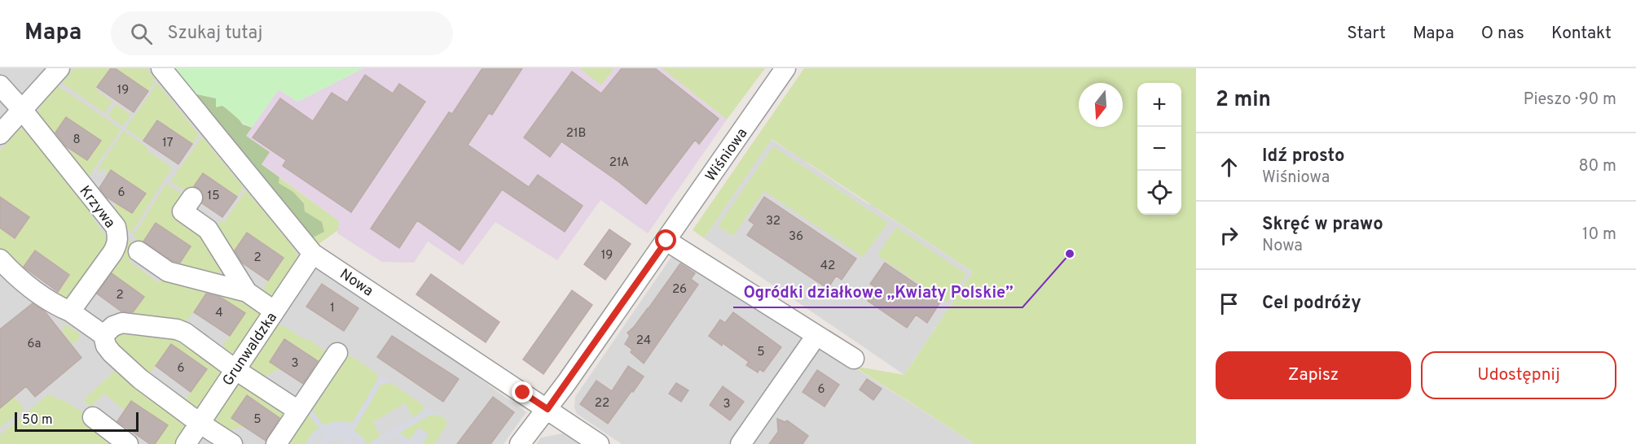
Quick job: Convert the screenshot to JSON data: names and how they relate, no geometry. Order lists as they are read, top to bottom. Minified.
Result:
{"streets":{"street":["Wiśniowa","Krzywa","Nowa","Grunwaldzka"]},"crossings":[["Wiśniowa","Nowa"],["Nowa","Grunwaldzka"]],"places":["Ogródki działkowe „Kwiaty Polskie”"],"house_numbers":["19","21B","8","17","21A","6","15","32","36","19","2","42","26","2","1","4","24","6a","5","3","6","6","22","3","5"],"scale_bar":"50 m","north":"bottom","page":{"header":"Mapa","search":"Szukaj tutaj","nav":["Start","Mapa","O nas","Kontakt"],"heading":["2 min","Pieszo · 90 m"],"map_buttons":["+","−"],"list":[["Idź prosto","Wiśniowa","80 m"],["Skręć w prawo","Nowa","10 m"],"Cel podróży"],"buttons":["Zapisz","Udostępnij"],"scale":"50 m"}}
